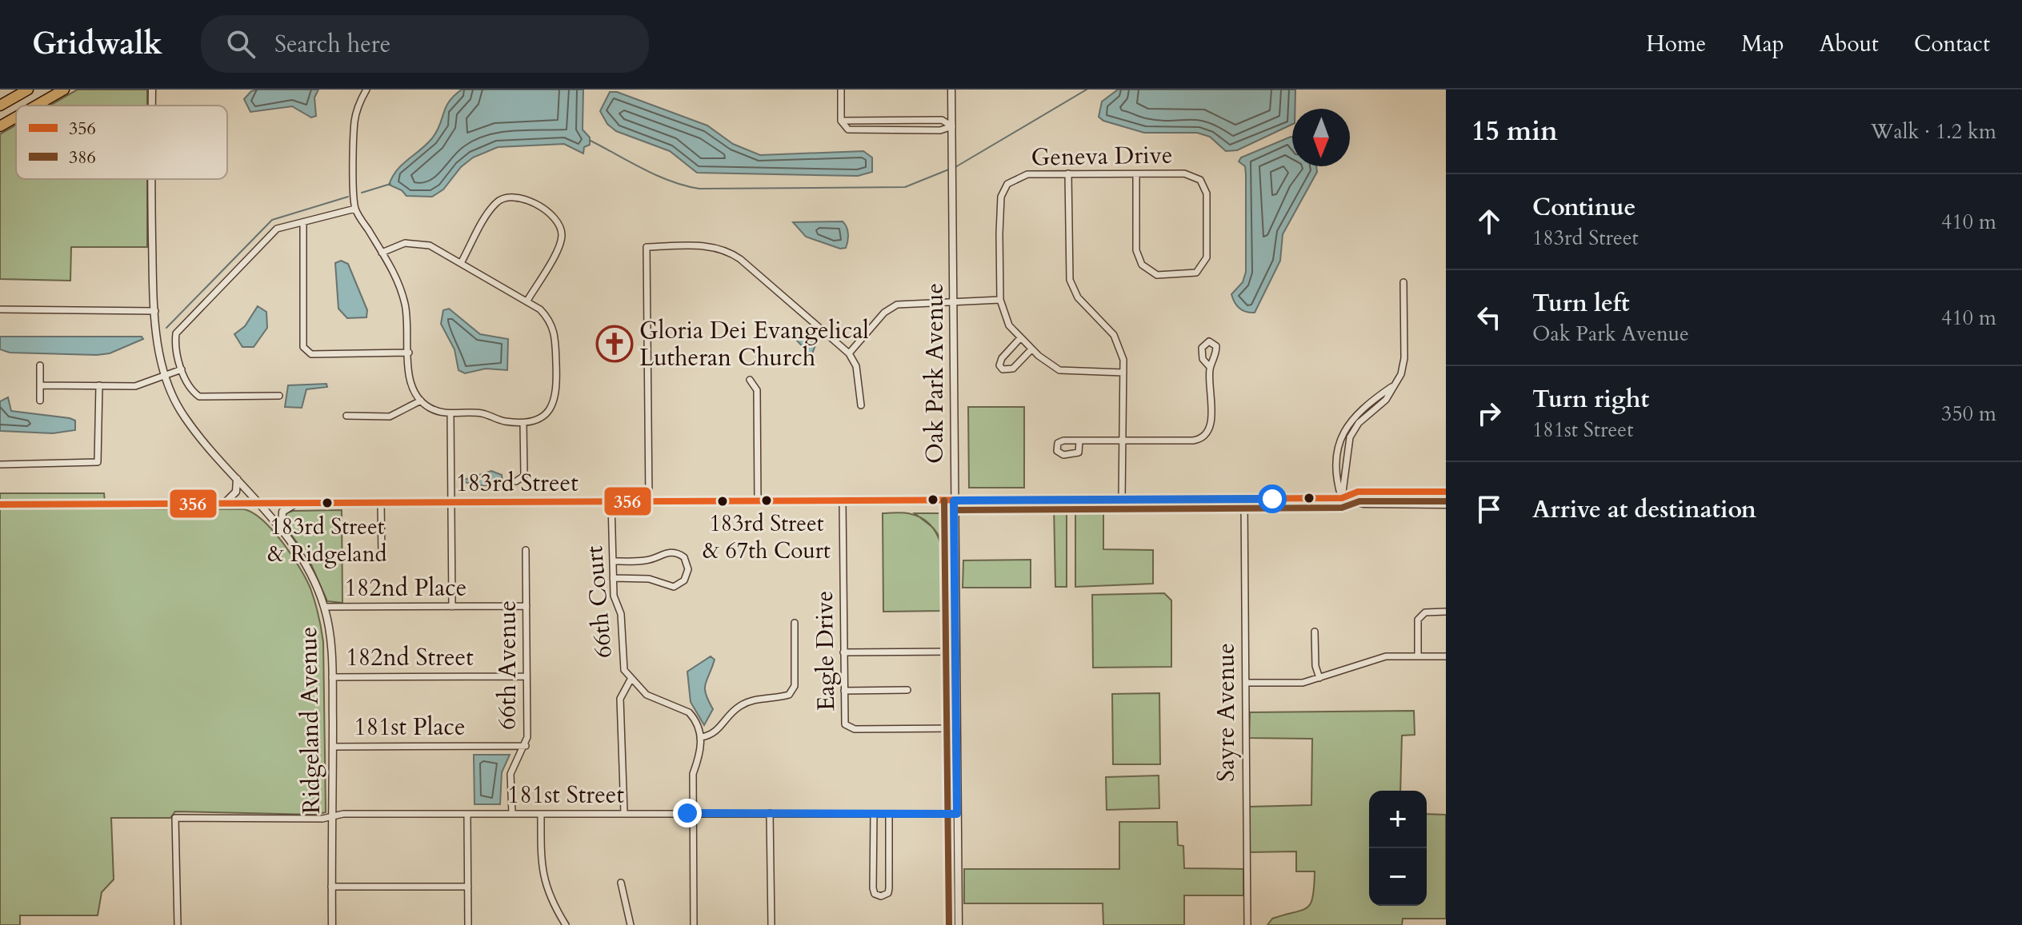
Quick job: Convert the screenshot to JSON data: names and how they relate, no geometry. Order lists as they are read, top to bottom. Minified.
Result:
{"streets":{"street":["Geneva Drive","Oak Park Avenue","183rd Street","182nd Place","66th Court","Eagle Drive","182nd Street","66th Avenue","Sayre Avenue","Ridgeland Avenue","181st Place","181st Street"]},"crossings":[["Oak Park Avenue","183rd Street"],["Oak Park Avenue","Eagle Drive"],["Oak Park Avenue","181st Street"],["183rd Street","66th Court"],["183rd Street","Eagle Drive"],["183rd Street","Sayre Avenue"],["183rd Street","Ridgeland Avenue"],["182nd Place","66th Avenue"],["182nd Place","Ridgeland Avenue"],["182nd Street","66th Avenue"],["182nd Street","Ridgeland Avenue"],["66th Avenue","181st Place"],["66th Avenue","181st Street"],["Ridgeland Avenue","181st Place"],["Ridgeland Avenue","181st Street"]],"places":{"church":["Gloria Dei Evangelical Lutheran Church"],"other":["183rd Street & 67th Court","183rd Street & Ridgeland"]},"lines":["transit line 356","transit line 386"],"legend":["356","386"],"north":"bottom","page":{"header":"Gridwalk","search":"Search here","nav":["Home","Map","About","Contact"],"heading":["15 min","Walk · 1.2 km"],"list":[["Continue","183rd Street","410 m"],["Turn left","Oak Park Avenue","410 m"],["Turn right","181st Street","350 m"],"Arrive at destination"],"map_buttons":["+","−"]}}
